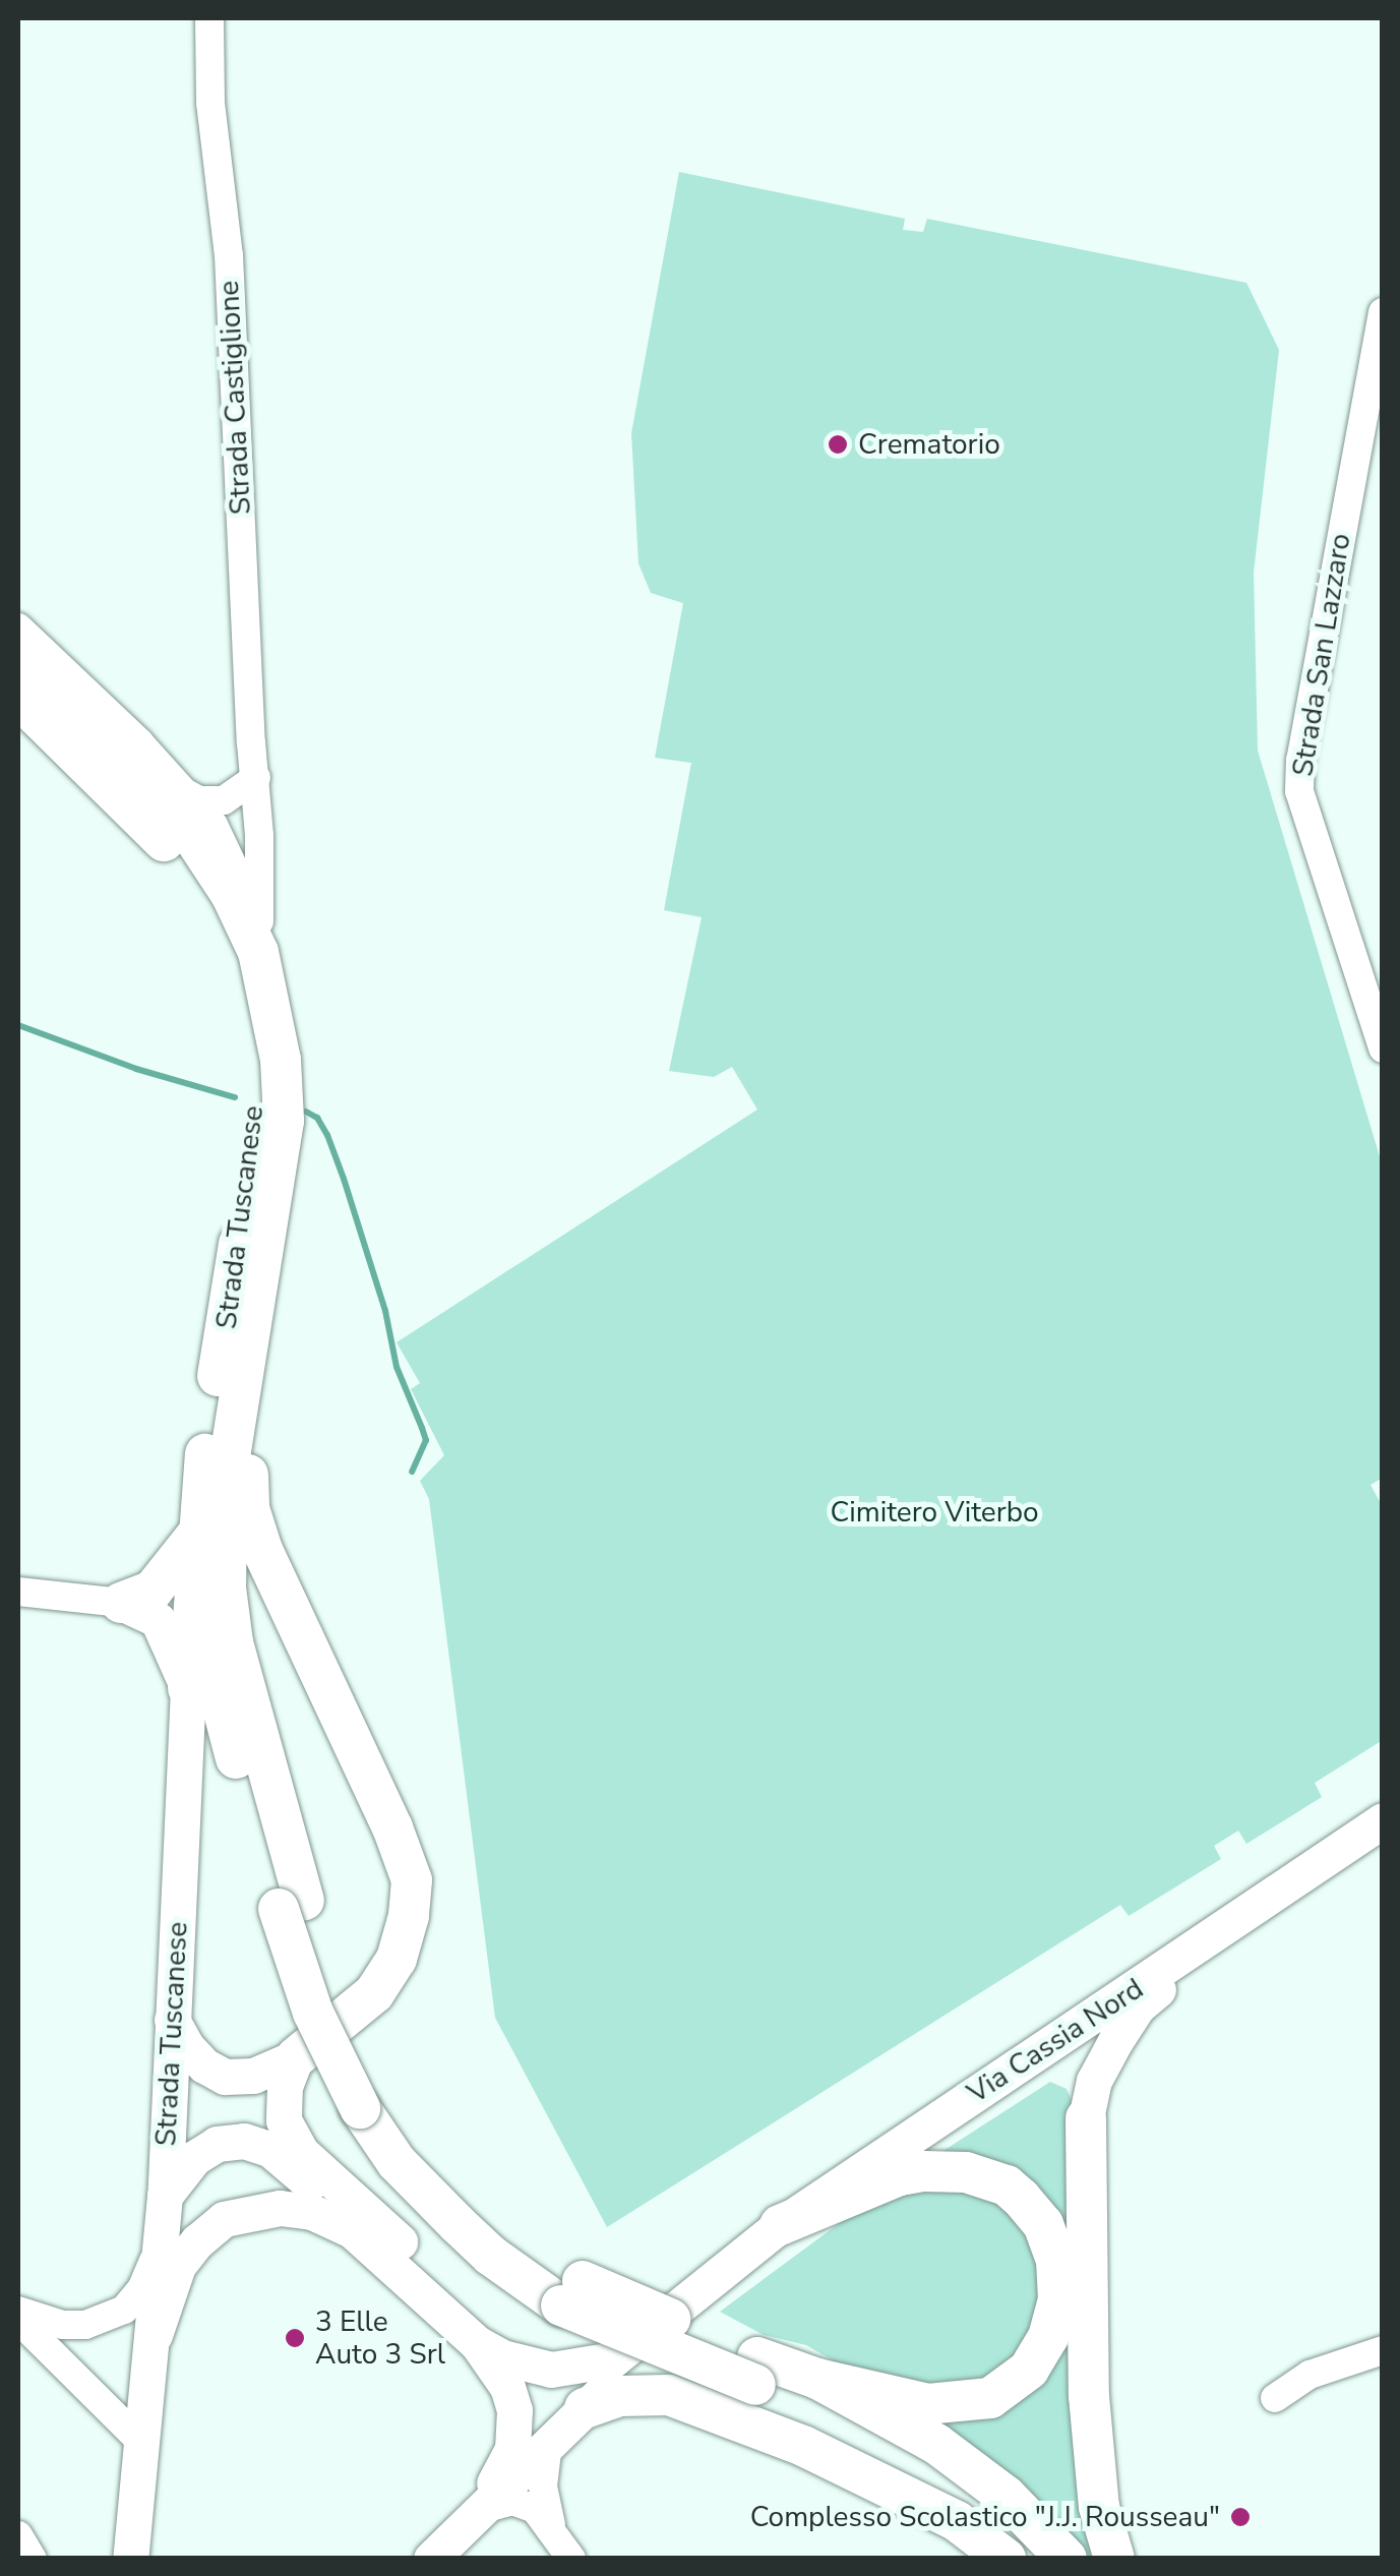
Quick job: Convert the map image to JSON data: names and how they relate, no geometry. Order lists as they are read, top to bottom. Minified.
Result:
{"streets":{"highway":["Strada Tuscanese"],"main road":["Via Cassia Nord"],"street":["Strada Castiglione","Strada San Lazzaro"]},"crossings":[["Strada Castiglione","Strada Tuscanese"],["Strada Tuscanese","Via Cassia Nord"]],"parks":["Cimitero Viterbo"],"places":["Crematorio","3 Elle Auto 3 Srl","Complesso Scolastico \"J.J. Rousseau\""]}
